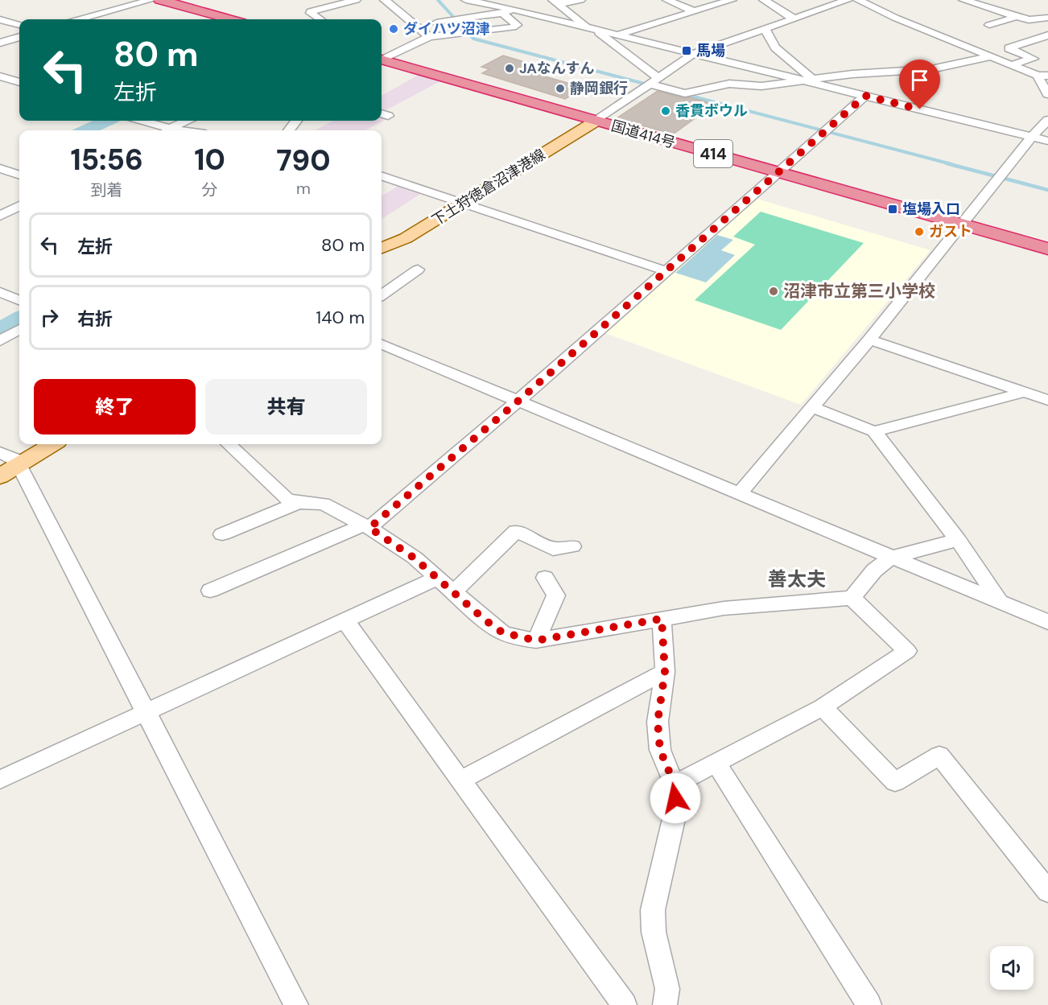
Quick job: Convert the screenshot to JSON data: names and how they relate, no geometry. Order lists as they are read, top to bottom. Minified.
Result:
{"streets":{"highway":["国道414号","414"],"main road":["下土狩徳倉沼津港線"]},"crossings":[["国道414号","下土狩徳倉沼津港線"]],"districts":["善太夫"],"places":{"other":["ダイハツ沼津","JAなんすん","静岡銀行","香貫ボウル","ガスト","沼津市立第三小学校"],"transit":["馬場","塩場入口"]},"page":{"turn":["80 m","左折"],"eta":["15:56","到着","10","分","790","m"],"list":[{"name":"左折","value":"80 m"},{"name":"右折","value":"140 m"}],"buttons":["終了","共有"]}}
